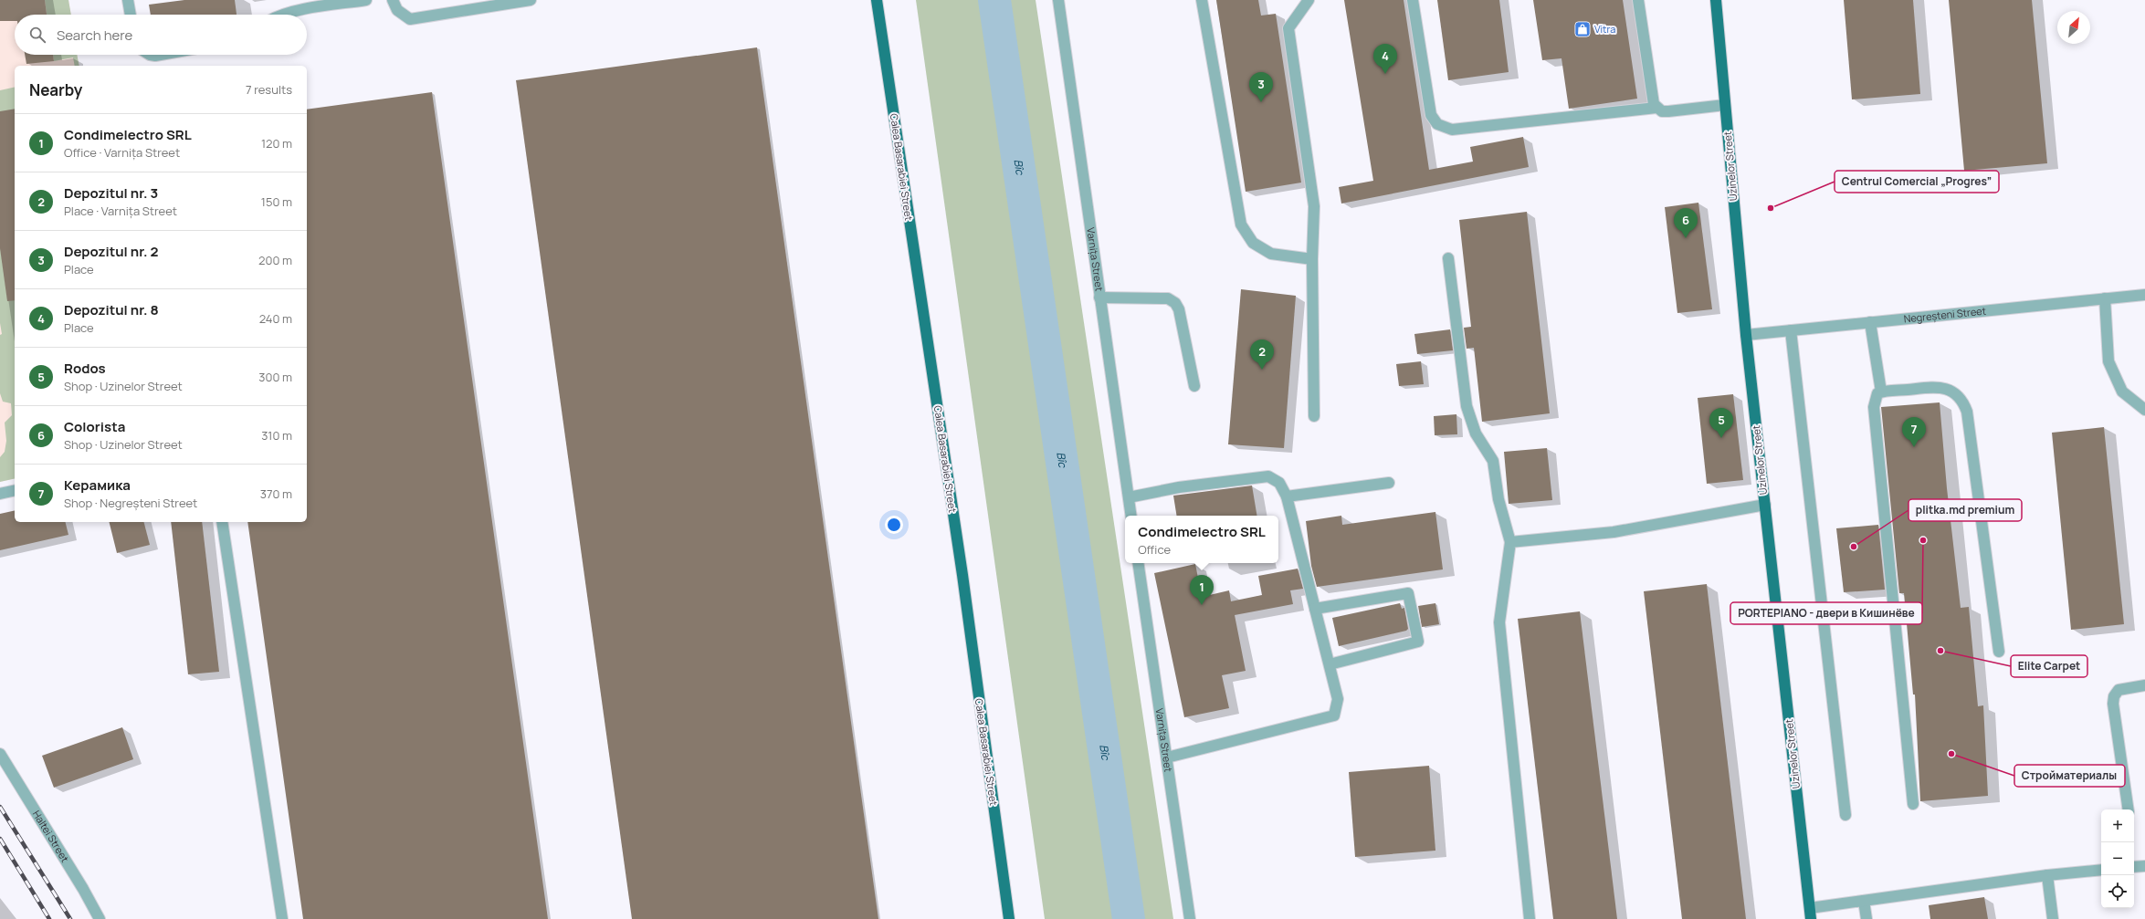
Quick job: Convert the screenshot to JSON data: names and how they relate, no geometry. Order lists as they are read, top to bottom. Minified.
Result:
{"streets":{"main road":["Uzinelor Street","Calea Basarabiei Street"],"street":["Varnița Street","Negreșteni Street","Haltei Street"]},"crossings":[["Uzinelor Street","Negreșteni Street"]],"water":["Bîc"],"places":{"shop":["Vitra"],"other":["Centrul Comercial „Progres”","PORTEPIANO - двери в Кишинёве","plitka.md premium","Elite Carpet","Стройматериалы"]},"north":"top right","page":{"search":"Search here","pins":["4","3","6","2","5","7","1"],"heading":["Nearby","7 results"],"list":[{"mark":"1","name":"Condimelectro SRL","note":"Office · Varnița Street","value":"120 m"},{"mark":"2","name":"Depozitul nr. 3","note":"Place · Varnița Street","value":"150 m"},{"mark":"3","name":"Depozitul nr. 2","note":"Place","value":"200 m"},{"mark":"4","name":"Depozitul nr. 8","note":"Place","value":"240 m"},{"mark":"5","name":"Rodos","note":"Shop · Uzinelor Street","value":"300 m"},{"mark":"6","name":"Colorista","note":"Shop · Uzinelor Street","value":"310 m"},{"mark":"7","name":"Керамика","note":"Shop · Negreșteni Street","value":"370 m"}],"popup":["Condimelectro SRL","Office"],"map_buttons":["+","−"]}}
